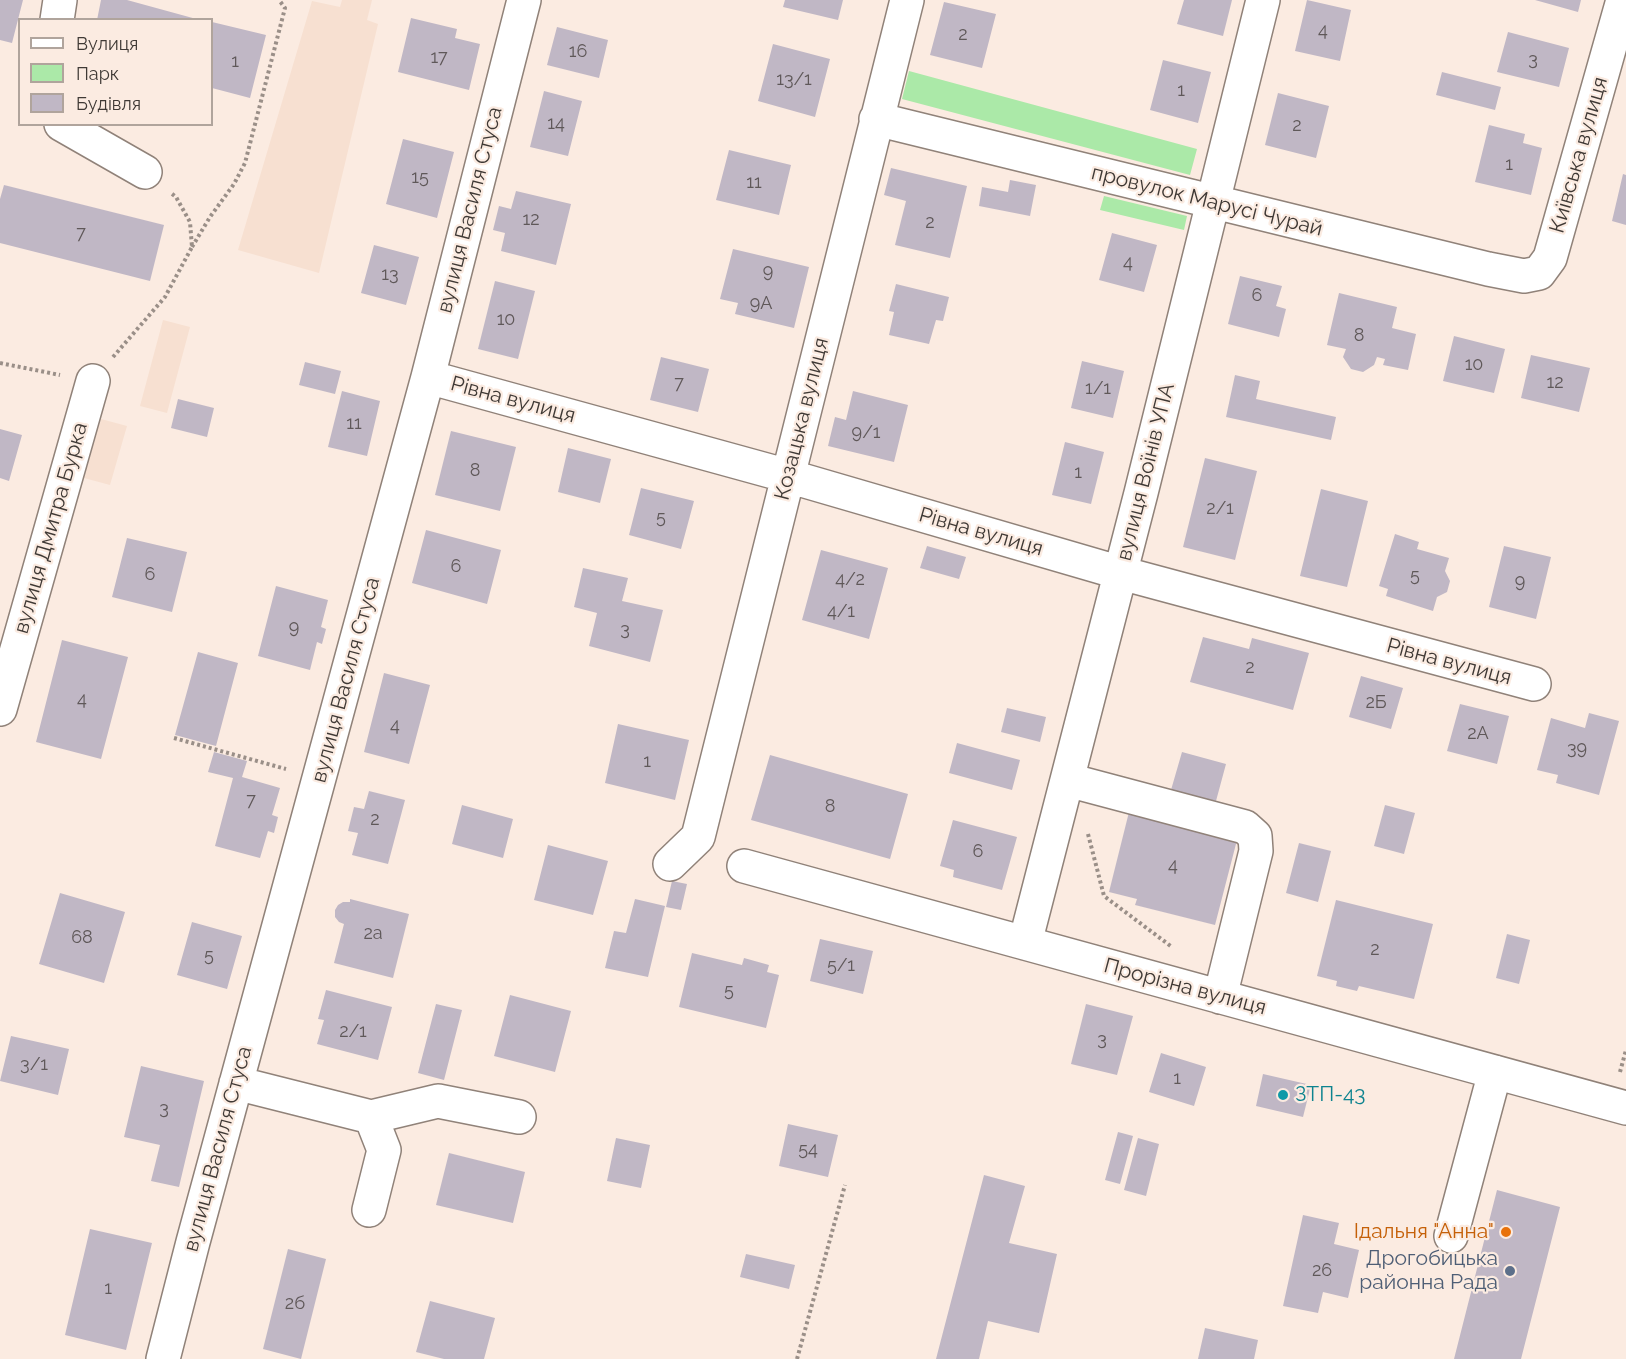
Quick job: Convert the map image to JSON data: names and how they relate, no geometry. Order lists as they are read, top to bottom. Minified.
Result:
{"streets":{"street":["Київська вулиця","провулок Марусі Чурай","вулиця Василя Стуса","Рівна вулиця","Козацька вулиця","вулиця Воїнів УПА","вулиця Дмитра Бурка","Прорізна вулиця"]},"crossings":[["Київська вулиця","провулок Марусі Чурай"],["провулок Марусі Чурай","Козацька вулиця"],["провулок Марусі Чурай","вулиця Воїнів УПА"],["вулиця Василя Стуса","Рівна вулиця"],["Рівна вулиця","Козацька вулиця"],["Рівна вулиця","вулиця Воїнів УПА"],["вулиця Воїнів УПА","Прорізна вулиця"]],"places":["ЗТП-43","Ідальня \"Анна\"","Дрогобицька районна Рада"],"house_numbers":["4","2","16","17","3","1","13/1","1","14","2","1","15","11","12","2","7","4","9","13","6","9А","10","8","10","12","7","1/1","11","9/1","8","1","2/1","5","6","6","5","4/2","9","4/1","9","3","2","4","2Б","4","2А","39","1","7","8","2","6","4","2а","68","2","5","5/1","5","2/1","3","3/1","1","3","54","26","1","2б"],"legend":["Вулиця","Парк","Будівля"]}
